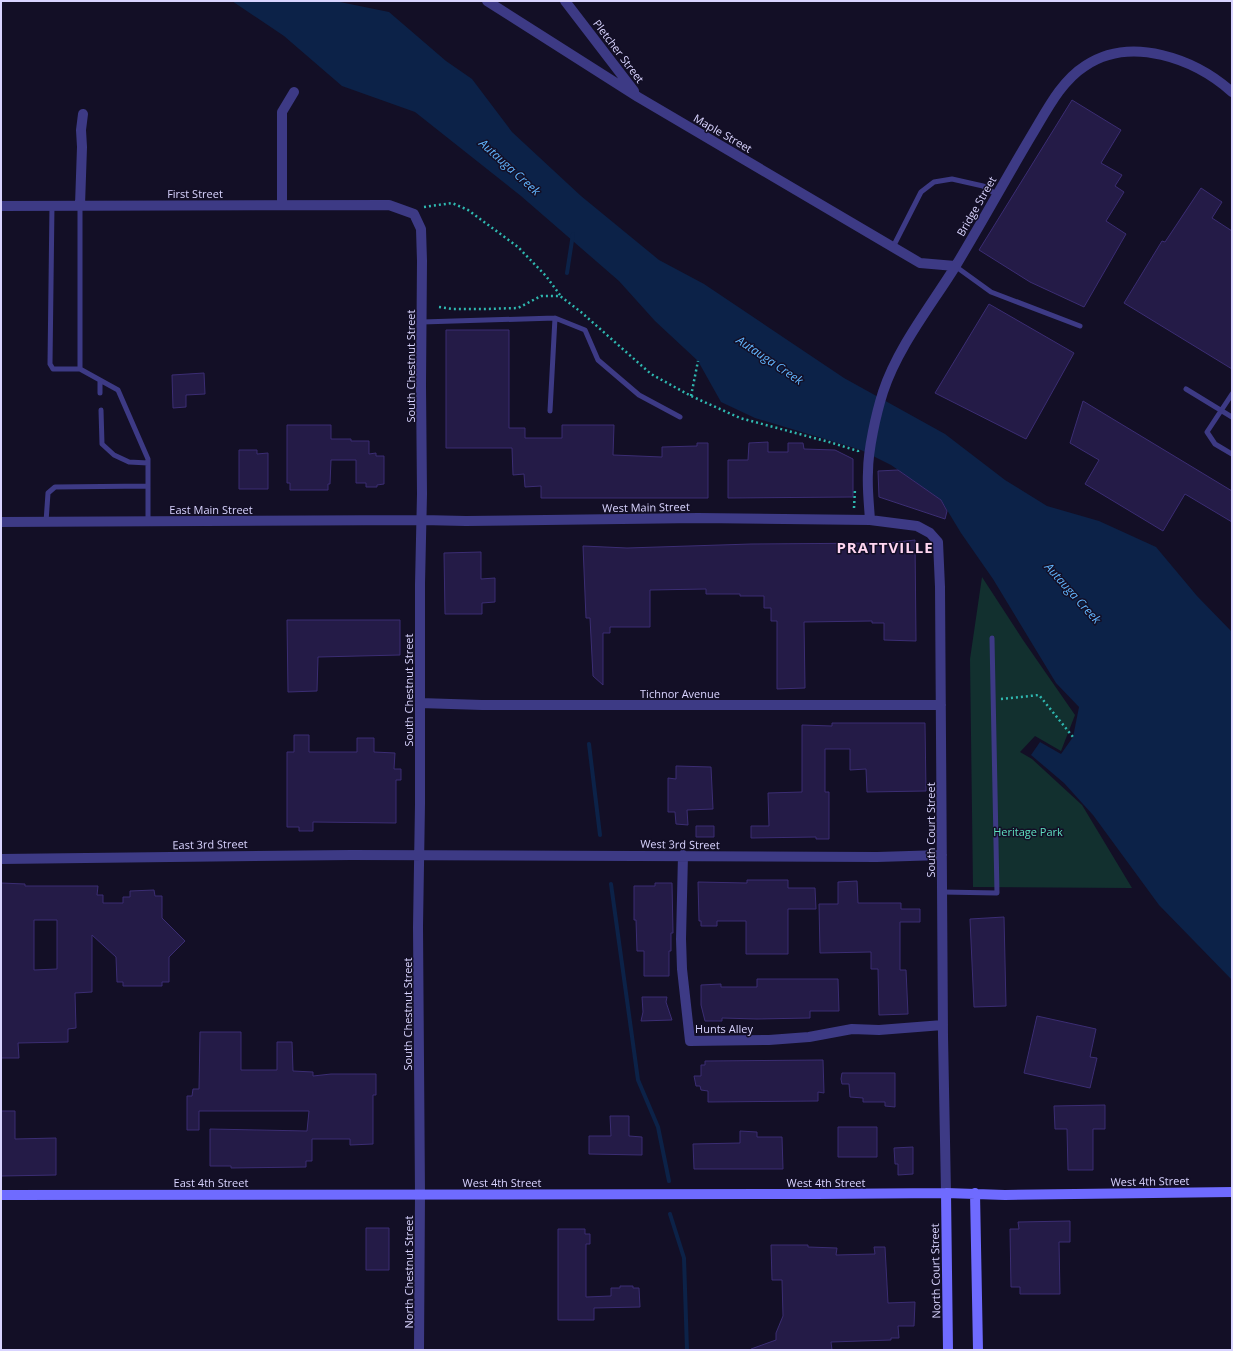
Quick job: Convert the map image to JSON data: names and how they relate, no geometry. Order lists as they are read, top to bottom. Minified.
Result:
{"streets":{"main road":["West 4th Street","East 4th Street","North Court Street"],"street":["Pletcher Street","Maple Street","First Street","Bridge Street","South Chestnut Street","West Main Street","East Main Street","Tichnor Avenue","South Court Street","East 3rd Street","West 3rd Street","Hunts Alley","North Chestnut Street"]},"crossings":[["Pletcher Street","Maple Street"],["Maple Street","Bridge Street"],["First Street","South Chestnut Street"],["Bridge Street","West Main Street"],["Bridge Street","South Court Street"],["South Chestnut Street","West Main Street"],["South Chestnut Street","East Main Street"],["South Chestnut Street","Tichnor Avenue"],["South Chestnut Street","East 3rd Street"],["South Chestnut Street","West 3rd Street"],["South Chestnut Street","West 4th Street"],["South Chestnut Street","East 4th Street"],["South Chestnut Street","North Chestnut Street"],["West Main Street","East Main Street"],["West Main Street","South Court Street"],["Tichnor Avenue","South Court Street"],["South Court Street","West 3rd Street"],["South Court Street","Hunts Alley"],["South Court Street","West 4th Street"],["South Court Street","North Court Street"],["East 3rd Street","West 3rd Street"],["West 3rd Street","Hunts Alley"],["West 4th Street","East 4th Street"],["West 4th Street","North Court Street"],["West 4th Street","North Chestnut Street"],["East 4th Street","North Chestnut Street"]],"districts":["PRATTVILLE"],"water":["Autauga Creek"],"parks":["Heritage Park"]}
